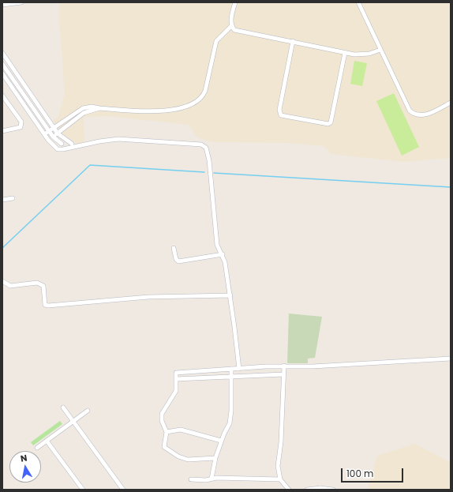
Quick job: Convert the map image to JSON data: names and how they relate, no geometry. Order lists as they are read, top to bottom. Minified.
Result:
{"scale_bar":"100 m","north":"top"}
